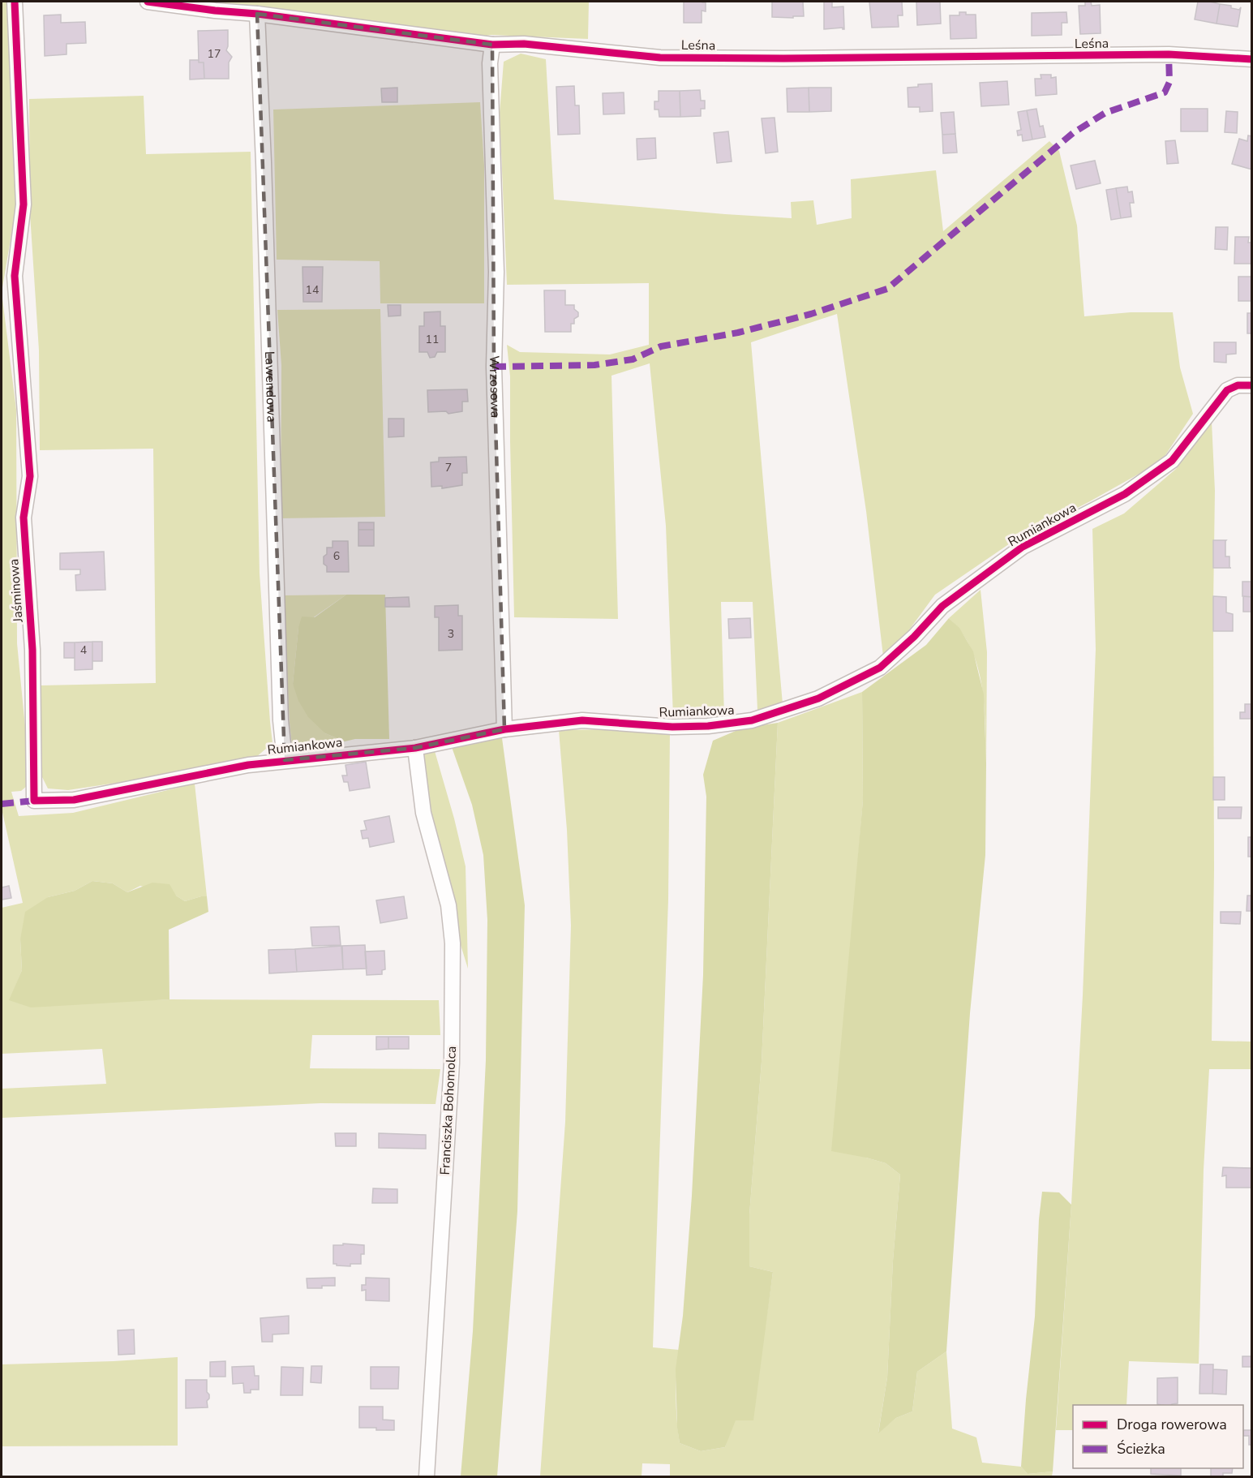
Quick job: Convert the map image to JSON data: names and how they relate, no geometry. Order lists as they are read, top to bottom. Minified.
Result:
{"streets":{"street":["Leśna","Lawendowa","Wrzosowa","Rumiankowa","Jaśminowa","Franciszka Bohomolca"]},"crossings":[["Leśna","Lawendowa"],["Leśna","Wrzosowa"],["Lawendowa","Rumiankowa"],["Wrzosowa","Rumiankowa"],["Rumiankowa","Jaśminowa"],["Rumiankowa","Franciszka Bohomolca"]],"house_numbers":["17","14","11","7","6","3","4"],"legend":["Droga rowerowa","Ścieżka"]}
